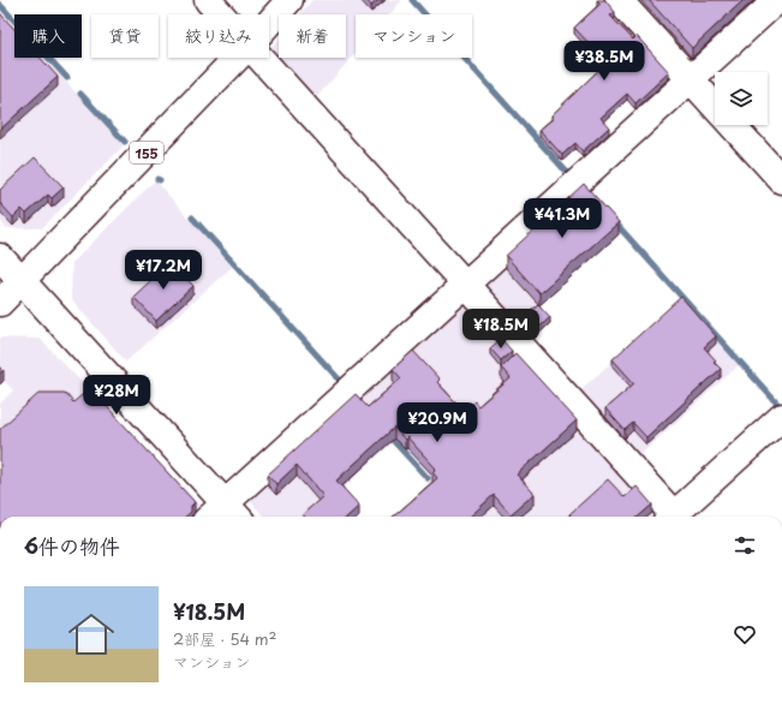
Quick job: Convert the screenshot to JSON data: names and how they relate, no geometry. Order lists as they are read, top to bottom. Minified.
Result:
{"streets":{"main road":["155"]},"page":{"chip":["購入","賃貸","絞り込み","新着","マンション"],"price":["¥38.5M","¥41.3M","¥17.2M","¥18.5M","¥28M","¥20.9M"],"heading":"6件の物件","list":[{"name":"¥18.5M","note":"2部屋 · 54 m² · マンション"}]}}
